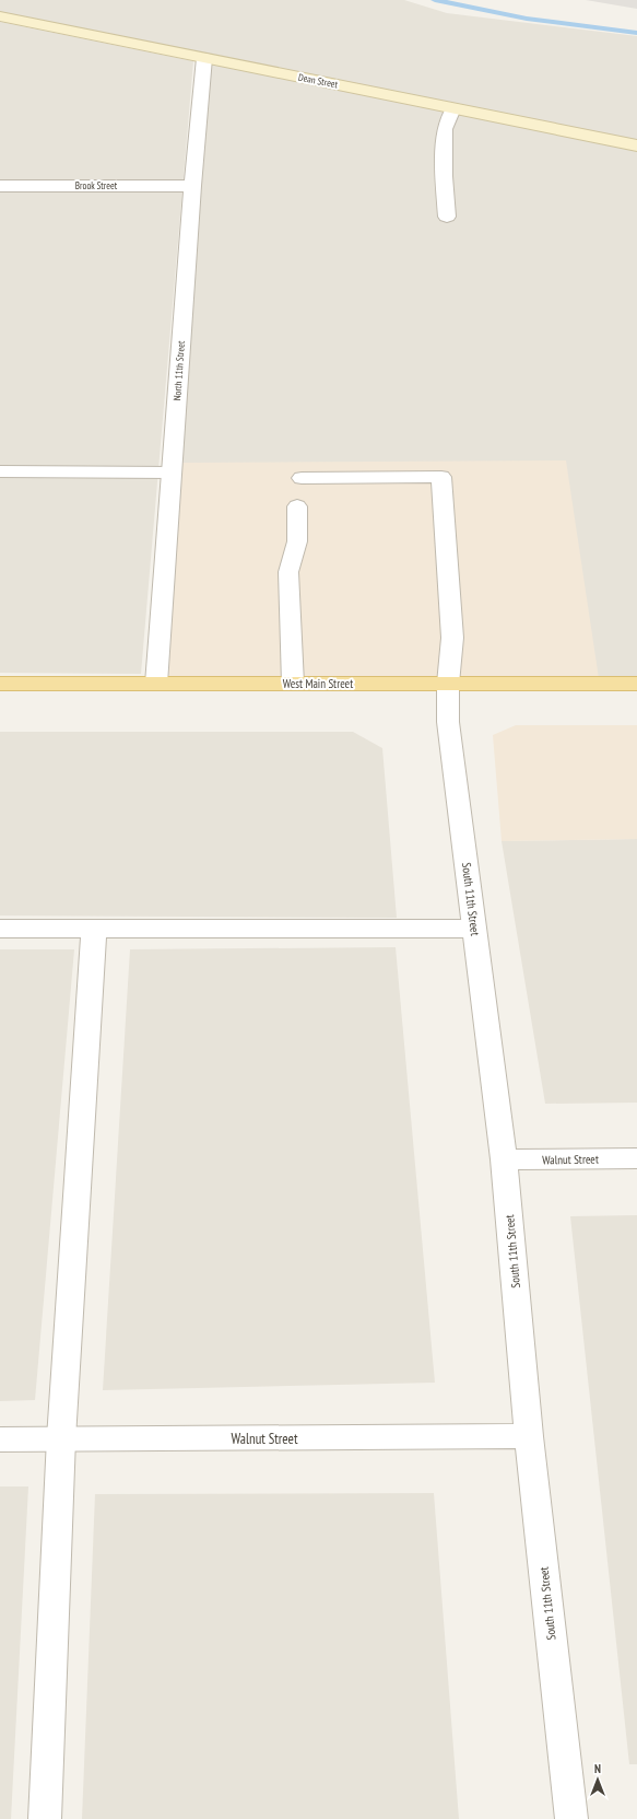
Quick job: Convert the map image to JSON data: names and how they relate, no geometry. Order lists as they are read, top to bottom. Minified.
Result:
{"streets":{"main road":["West Main Street"],"street":["Dean Street","Brook Street","North 11th Street","South 11th Street","Walnut Street"]},"crossings":[["Dean Street","North 11th Street"],["Brook Street","North 11th Street"],["North 11th Street","West Main Street"],["West Main Street","South 11th Street"],["South 11th Street","Walnut Street"]],"north":"top"}
